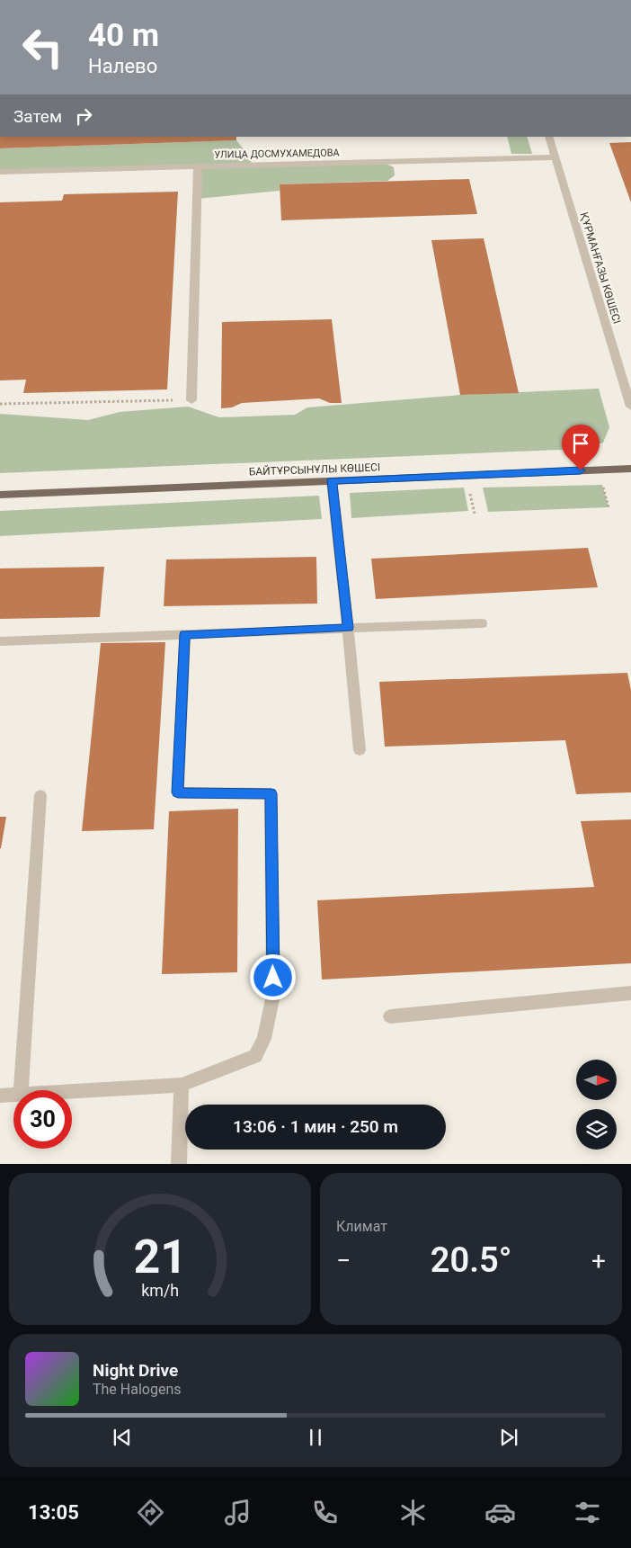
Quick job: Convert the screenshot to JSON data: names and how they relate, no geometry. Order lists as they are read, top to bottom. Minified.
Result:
{"streets":{"main road":["БАЙТҰРСЫНҰЛЫ КӨШЕСІ"],"street":["УЛИЦА ДОСМУХАМЕДОВА","ҚҰРМАНҒАЗЫ КӨШЕСІ"]},"crossings":[["УЛИЦА ДОСМУХАМЕДОВА","ҚҰРМАНҒАЗЫ КӨШЕСІ"]],"north":"right","page":{"turn":["40 m","Налево"],"then":"Затем","limit":"30","trip":"13:06 · 1 мин · 250 m","tile":"Климат","heat":["−","20.5°","+"],"song":["Night Drive","The Halogens"],"tabs":"13:05","gauge":["21","km/h"]}}
